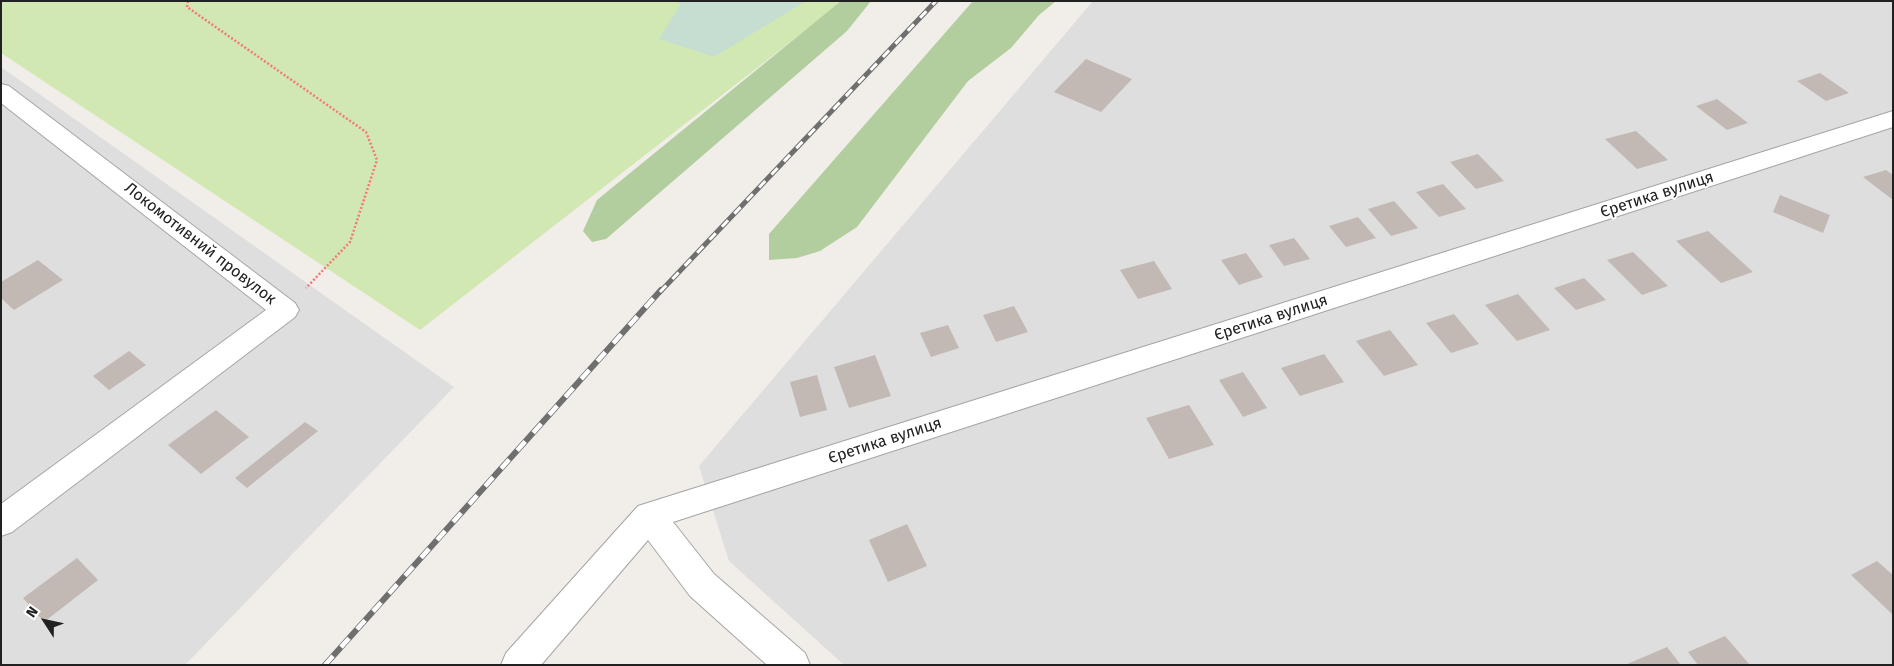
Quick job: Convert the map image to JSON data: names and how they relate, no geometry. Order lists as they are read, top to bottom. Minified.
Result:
{"streets":{"street":["Єретика вулиця","Локомотивний провулок"]},"north":"top left"}
